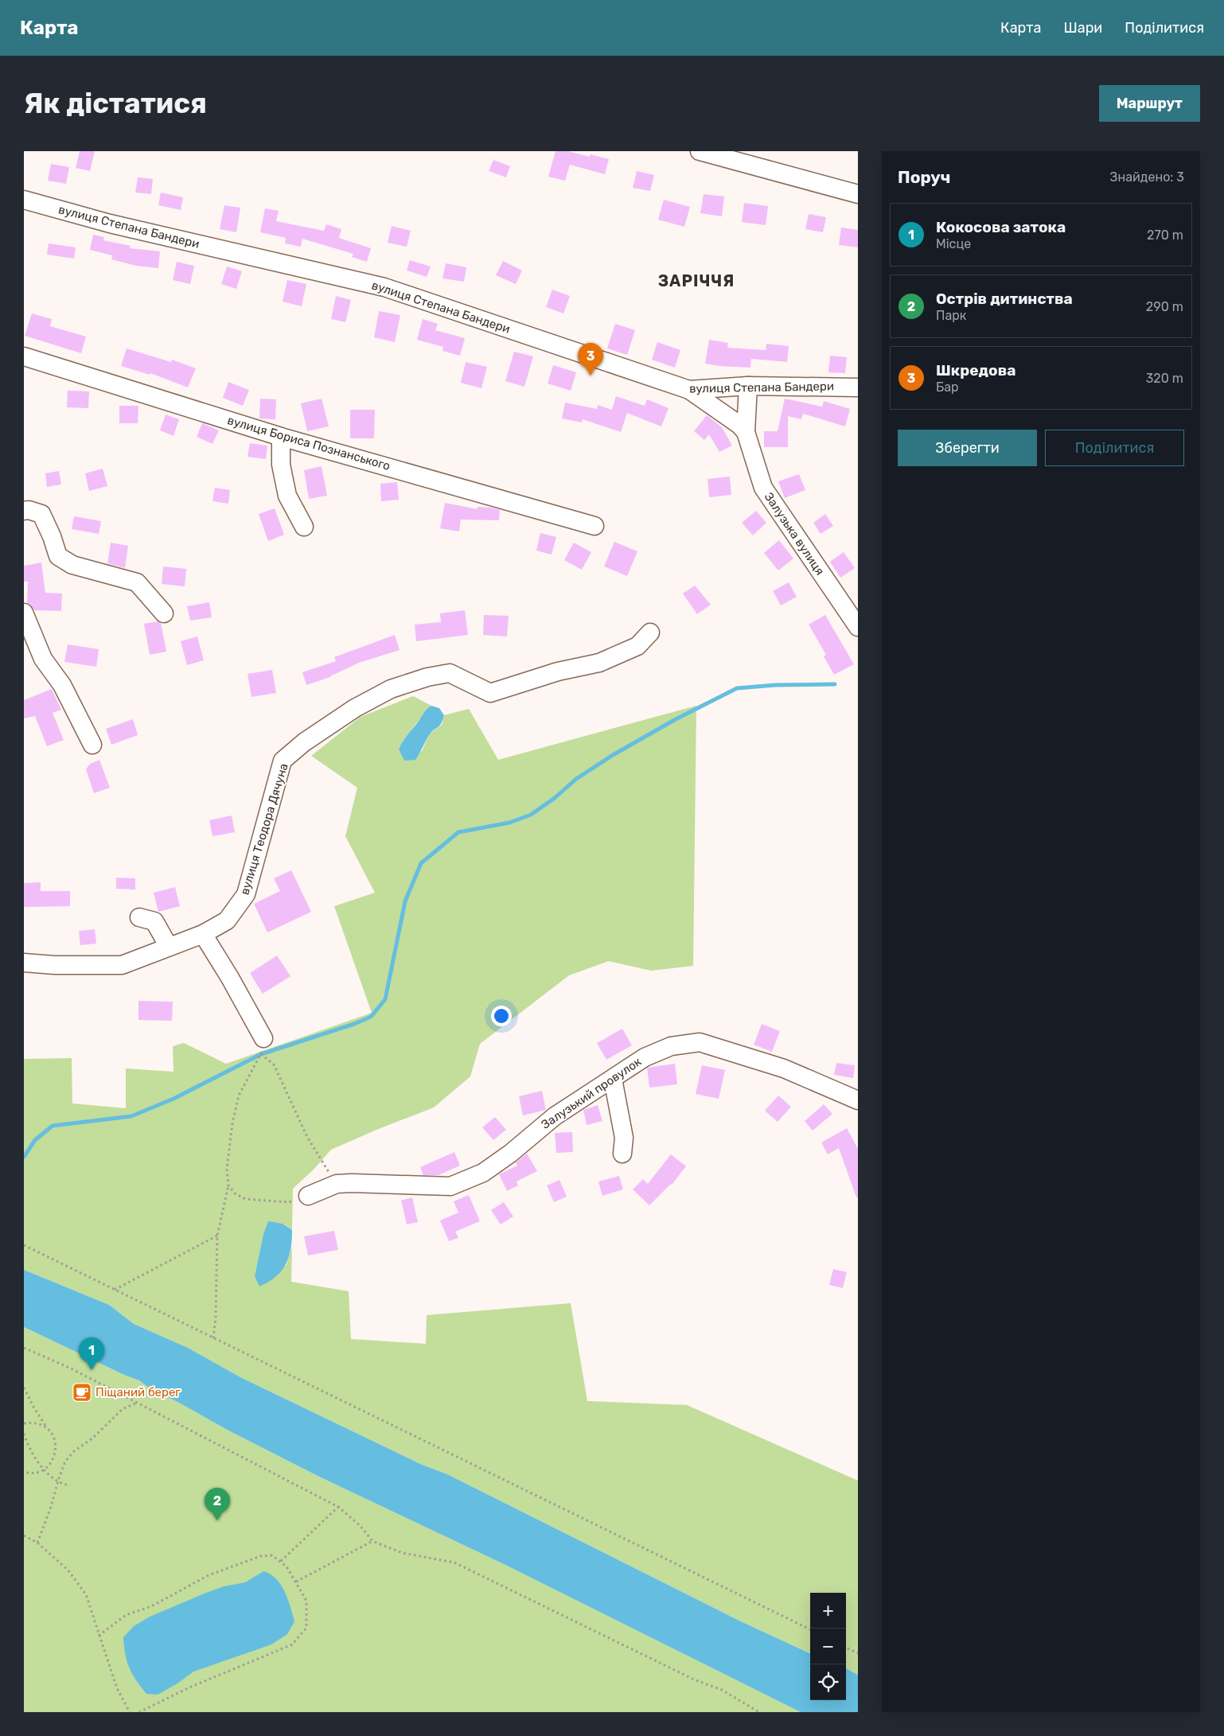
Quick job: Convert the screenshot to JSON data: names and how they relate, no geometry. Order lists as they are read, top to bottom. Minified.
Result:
{"streets":{"street":["вулиця Степана Бандери","вулиця Бориса Познанського","Залузька вулиця","вулиця Теодора Дячуна","Залузький провулок"]},"districts":["ЗАРІЧЧЯ"],"places":{"cafe":["Піщаний берег"]},"page":{"header":"Карта","nav":["Карта","Шари","Поділитися"],"buttons":["Маршрут",["Зберегти","Поділитися"]],"title":"Як дістатися","heading":["Поруч","Знайдено: 3"],"list":[{"mark":"1","name":"Кокосова затока","note":"Місце","value":"270 m"},{"mark":"2","name":"Острів дитинства","note":"Парк","value":"290 m"},{"mark":"3","name":"Шкредова","note":"Бар","value":"320 m"}],"pins":["3","1","2"],"map_buttons":["+","−"]}}
